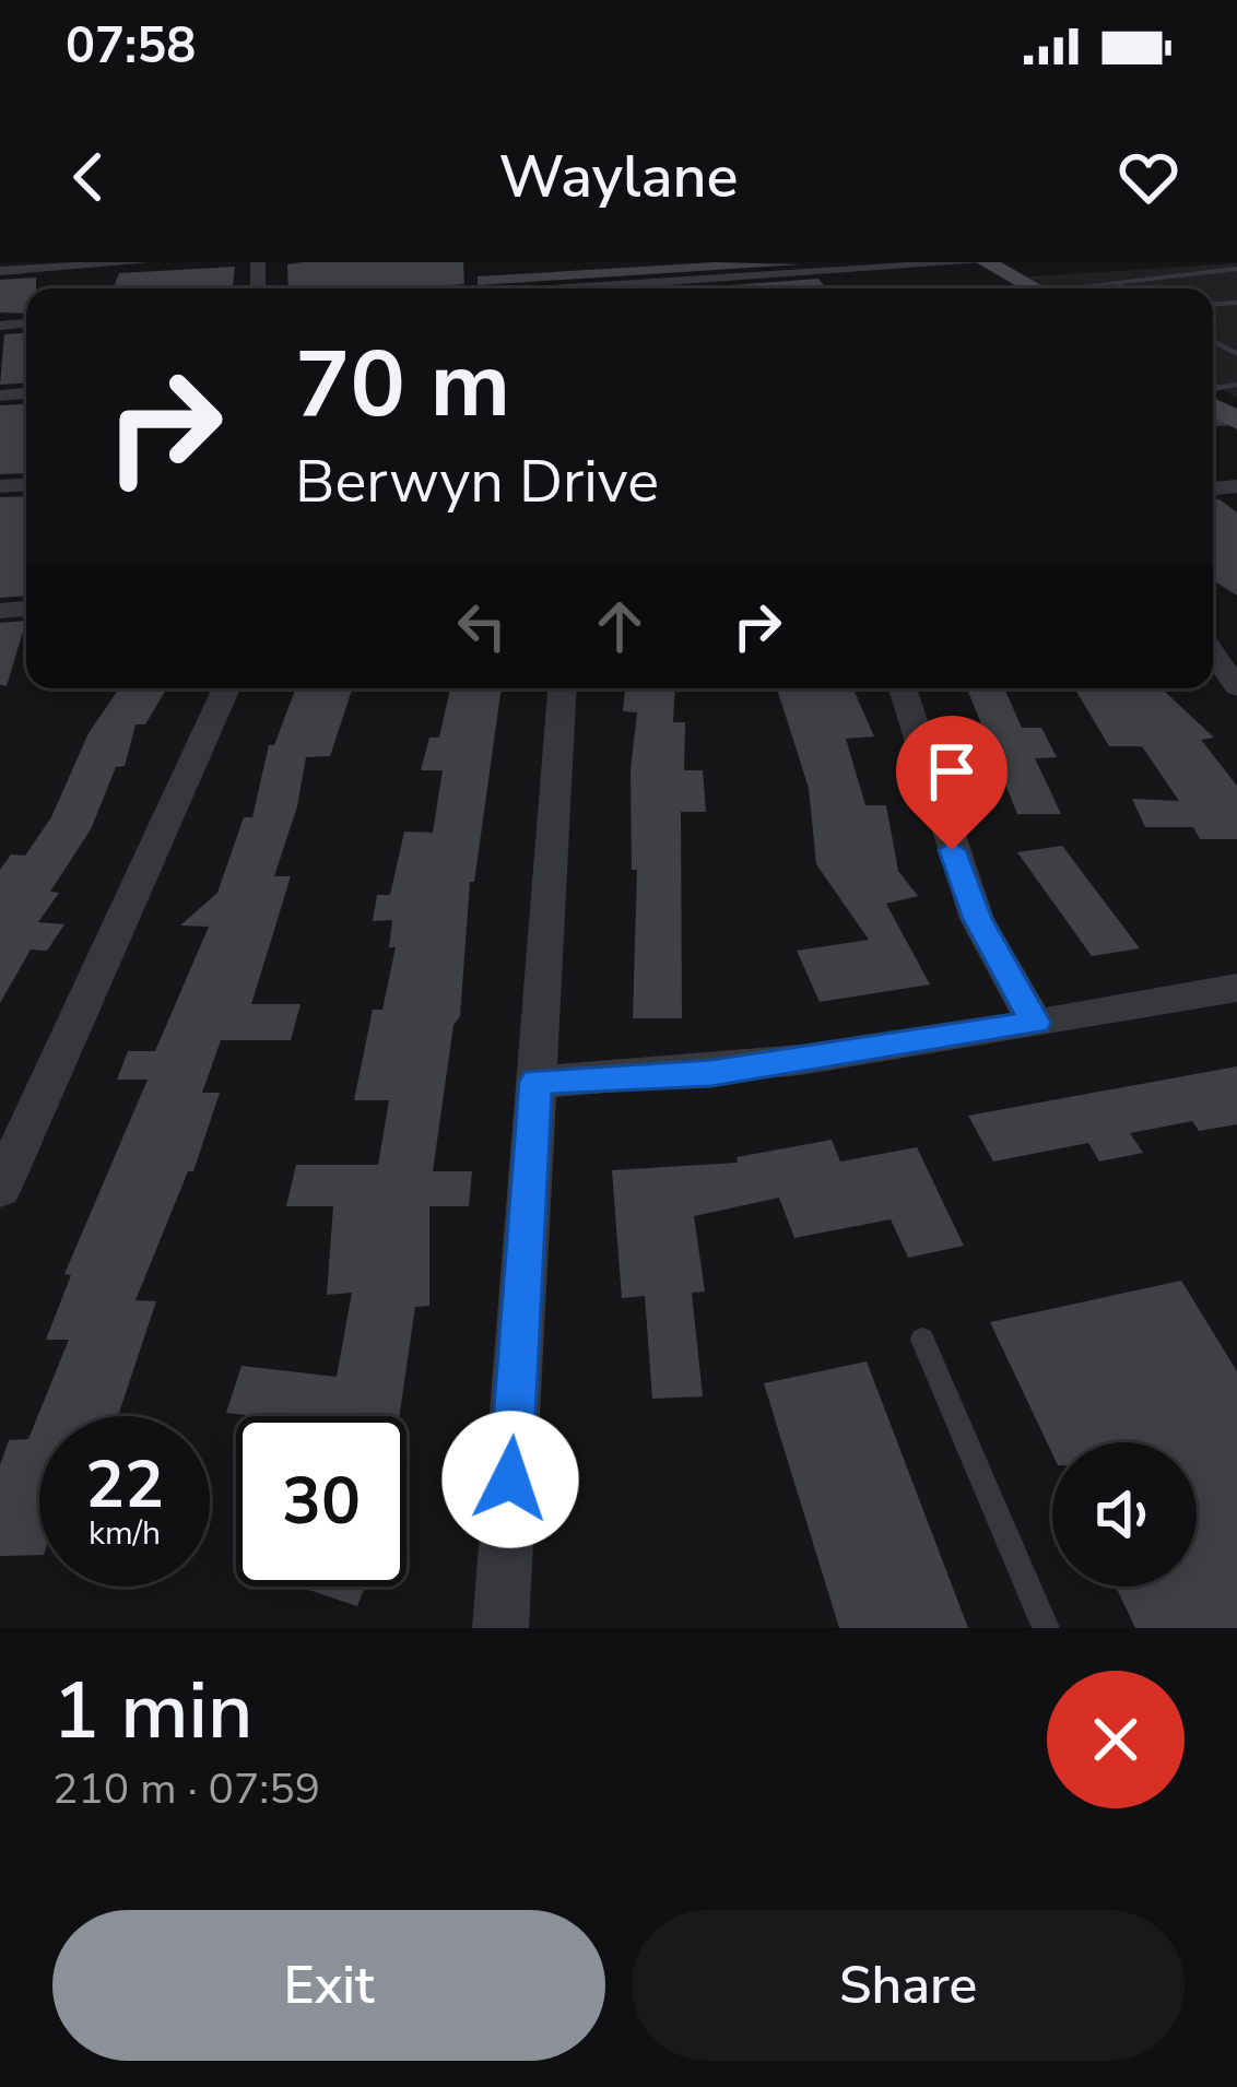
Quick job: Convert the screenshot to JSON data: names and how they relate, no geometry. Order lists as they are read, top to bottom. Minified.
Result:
{"page":{"status":"07:58","header":"Waylane","turn":["70 m","Berwyn Drive"],"speed":"22 km/h","limit":"30","heading":["1 min","210 m · 07:59"],"buttons":["Exit","Share"]}}
